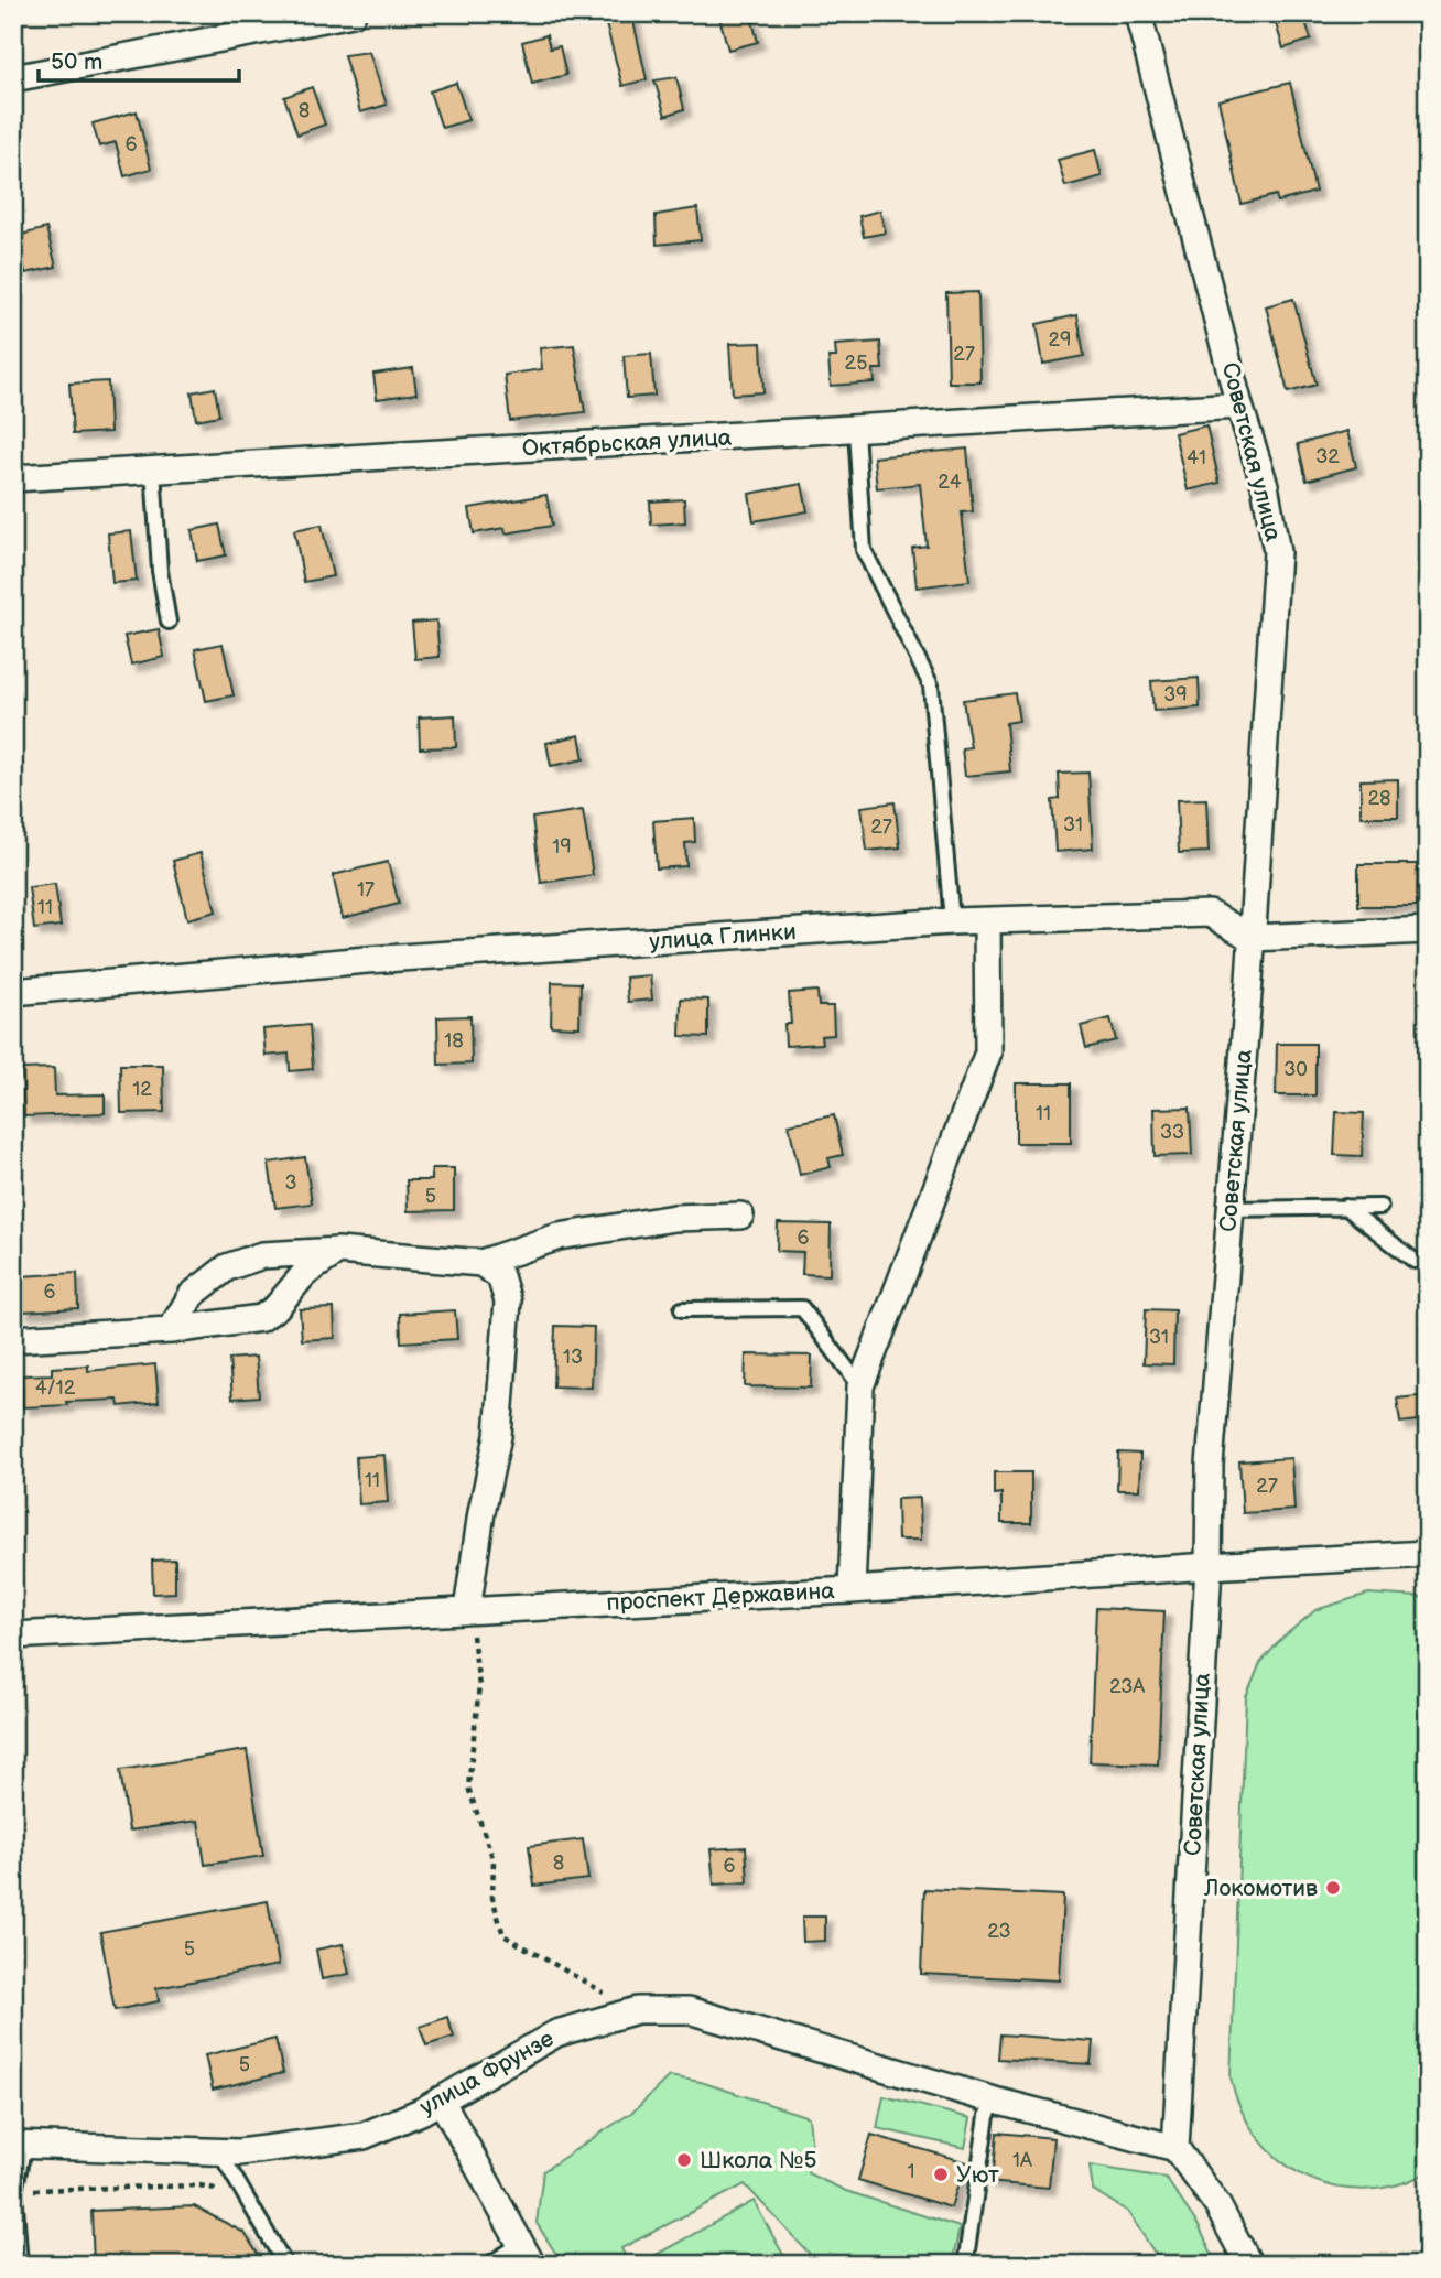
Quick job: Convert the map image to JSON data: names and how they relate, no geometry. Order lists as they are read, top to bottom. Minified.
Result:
{"streets":{"street":["Октябрьская улица","Советская улица","улица Глинки","проспект Державина","улица Фрунзе"]},"crossings":[["Октябрьская улица","Советская улица"],["Советская улица","улица Глинки"],["Советская улица","проспект Державина"],["Советская улица","улица Фрунзе"]],"places":["Локомотив","Школа №5","Уют"],"house_numbers":["8","6","29","27","25","32","41","24","39","28","31","27","19","17","11","18","30","12","11","33","3","5","6","6","31","13","4/12","11","27","23А","8","6","23","5","5","1А","1"],"scale_bar":"50 m"}
